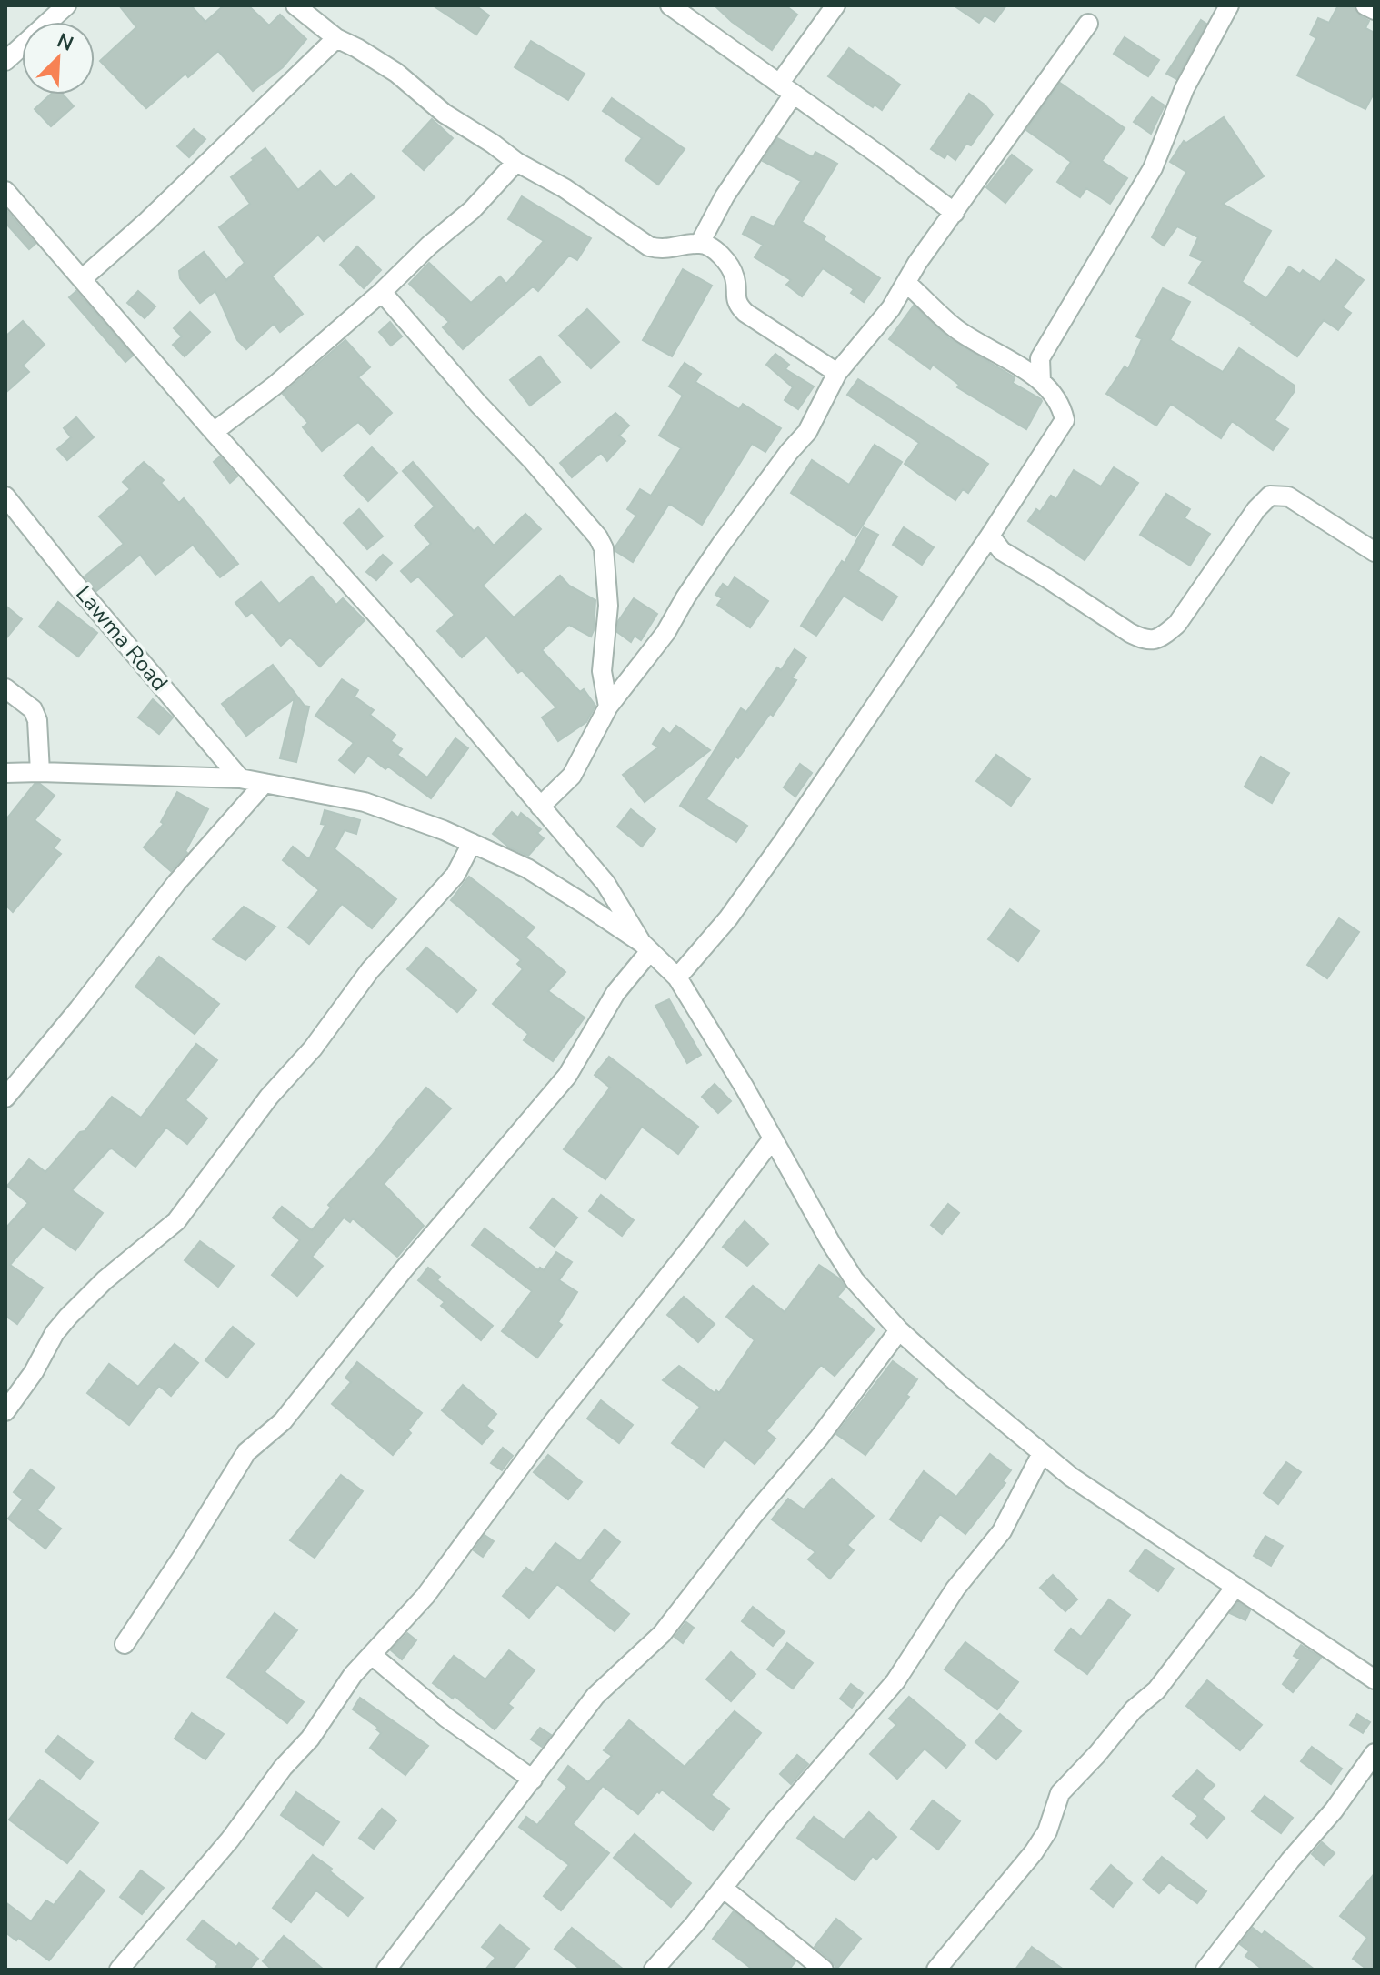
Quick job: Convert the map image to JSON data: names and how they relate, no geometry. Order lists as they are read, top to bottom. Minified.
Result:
{"streets":{"street":["Lawma Road"]},"north":"top right"}
